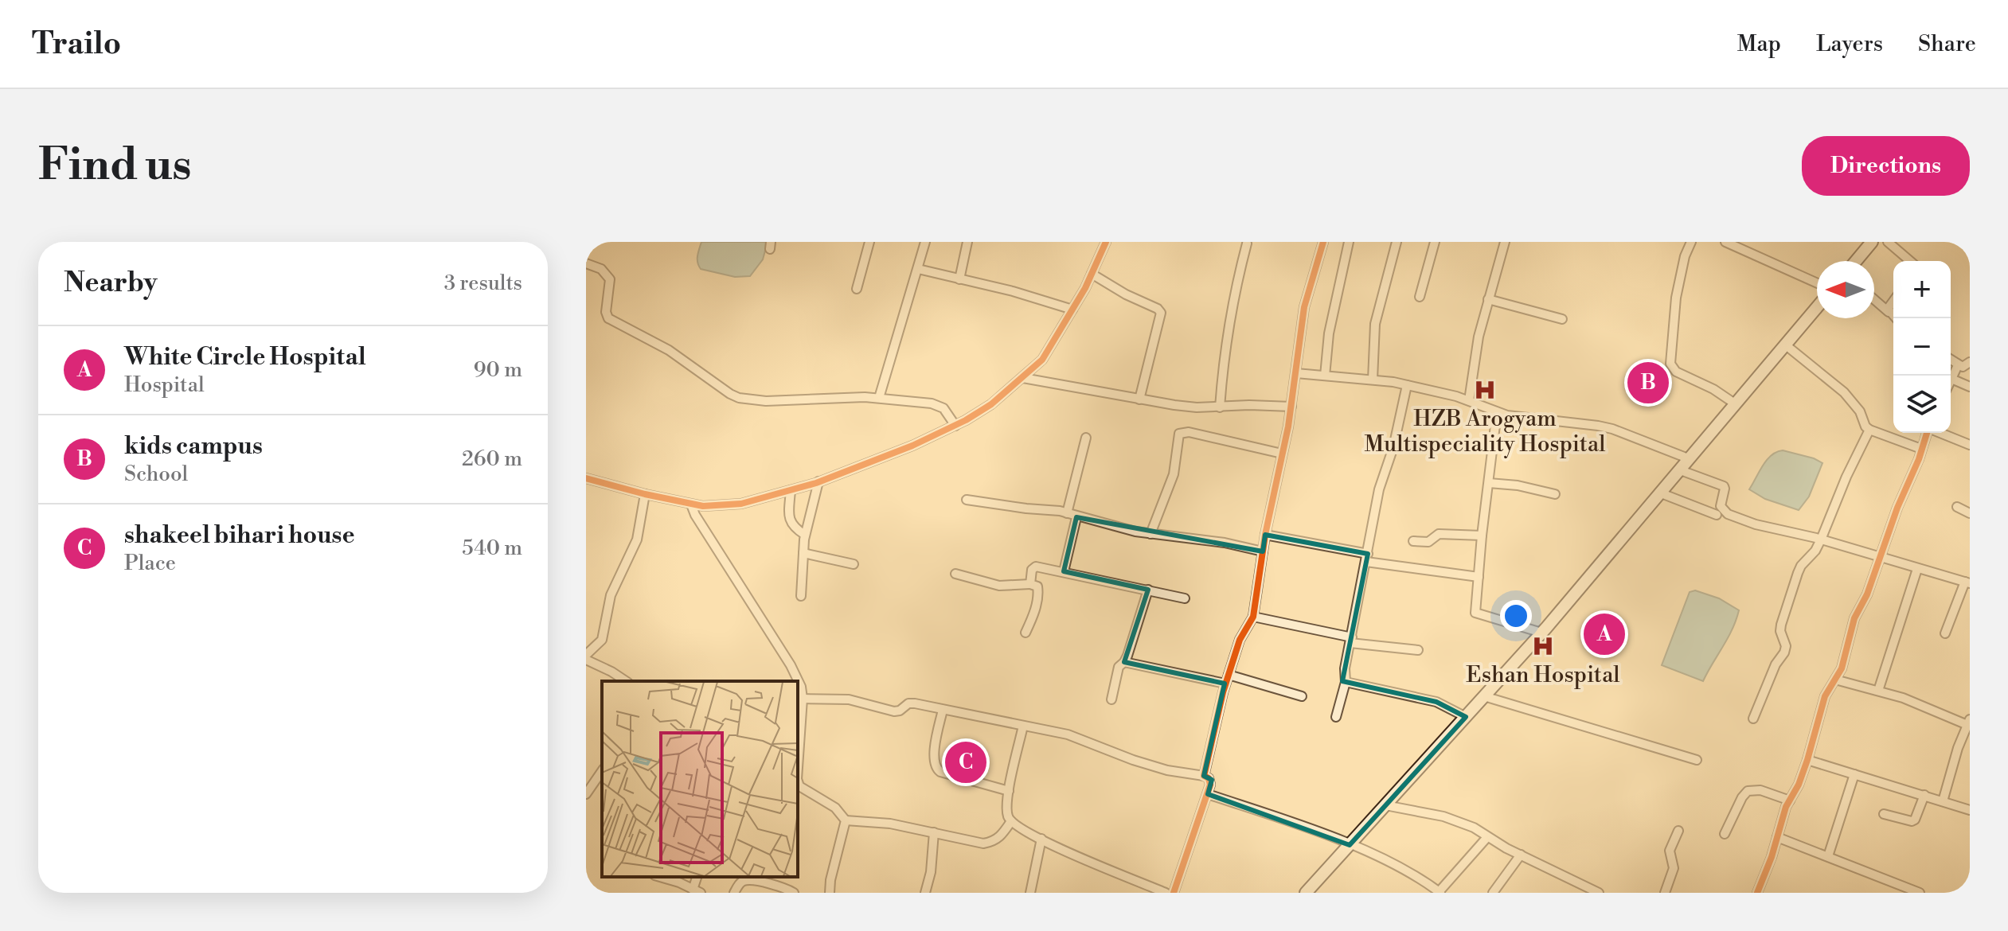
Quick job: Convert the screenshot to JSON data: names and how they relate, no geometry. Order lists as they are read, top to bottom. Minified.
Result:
{"places":{"hospital":["HZB Arogyam Multispeciality Hospital","Eshan Hospital"]},"north":"left","page":{"header":"Trailo","nav":["Map","Layers","Share"],"buttons":"Directions","title":"Find us","heading":["Nearby","3 results"],"map_buttons":["+","−"],"list":[{"mark":"A","name":"White Circle Hospital","note":"Hospital","value":"90 m"},{"mark":"B","name":"kids campus","note":"School","value":"260 m"},{"mark":"C","name":"shakeel bihari house","note":"Place","value":"540 m"}],"pins":["B","A","C"]}}
